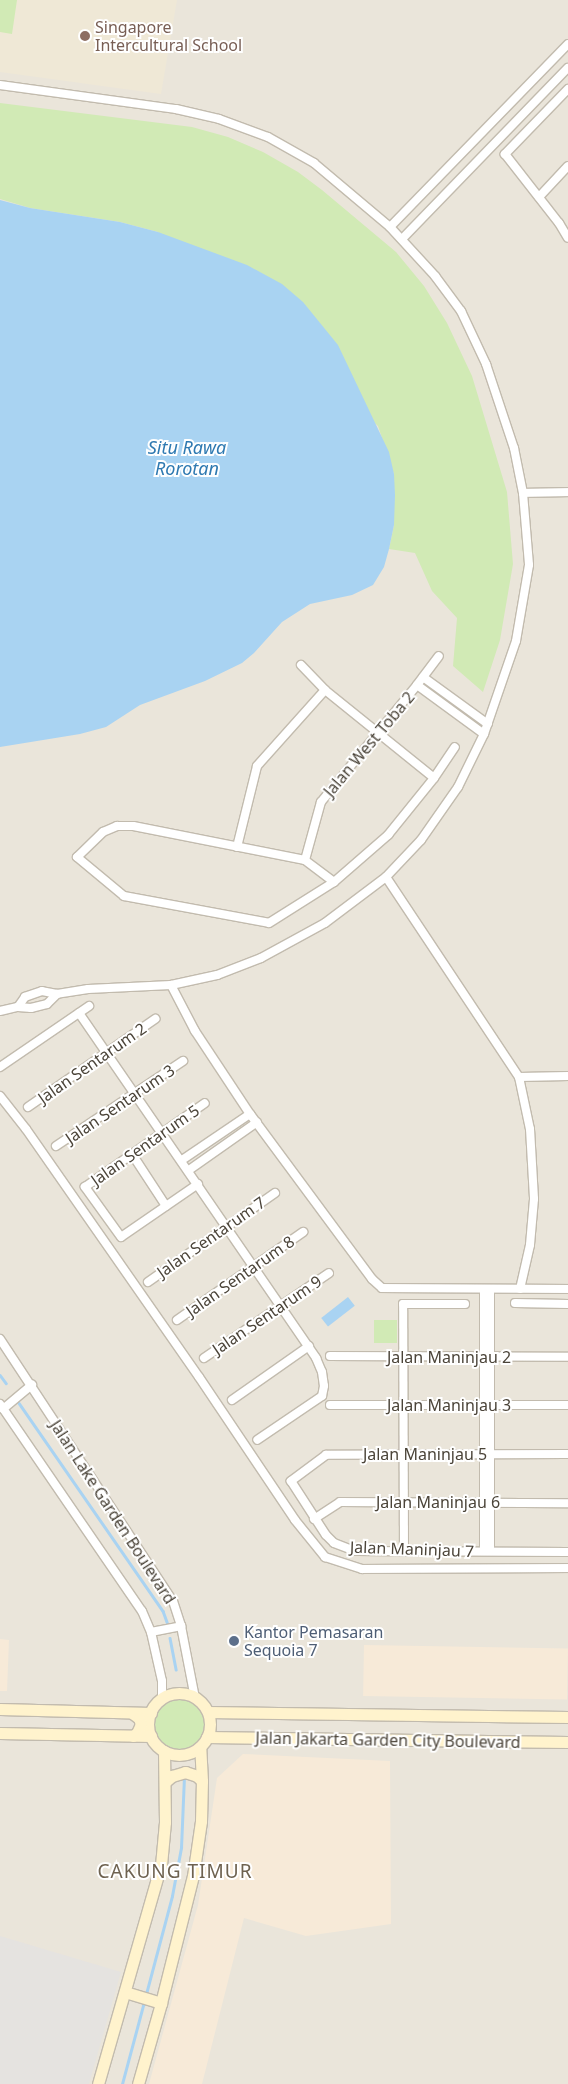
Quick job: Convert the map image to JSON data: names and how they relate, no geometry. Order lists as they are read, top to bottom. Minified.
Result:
{"streets":{"street":["Jalan West Toba 2","Jalan Sentarum 2","Jalan Sentarum 3","Jalan Sentarum 5","Jalan Sentarum 7","Jalan Sentarum 8","Jalan Sentarum 9","Jalan Maninjau 2","Jalan Maninjau 3","Jalan Maninjau 5","Jalan Maninjau 6","Jalan Lake Garden Boulevard","Jalan Maninjau 7","Jalan Jakarta Garden City Boulevard"]},"crossings":[["Jalan Maninjau 5","Jalan Maninjau 7"],["Jalan Maninjau 6","Jalan Maninjau 7"],["Jalan Lake Garden Boulevard","Jalan Jakarta Garden City Boulevard"]],"districts":["CAKUNG TIMUR"],"water":["Situ Rawa Rorotan"],"places":["Singapore Intercultural School","Kantor Pemasaran Sequoia 7"]}
